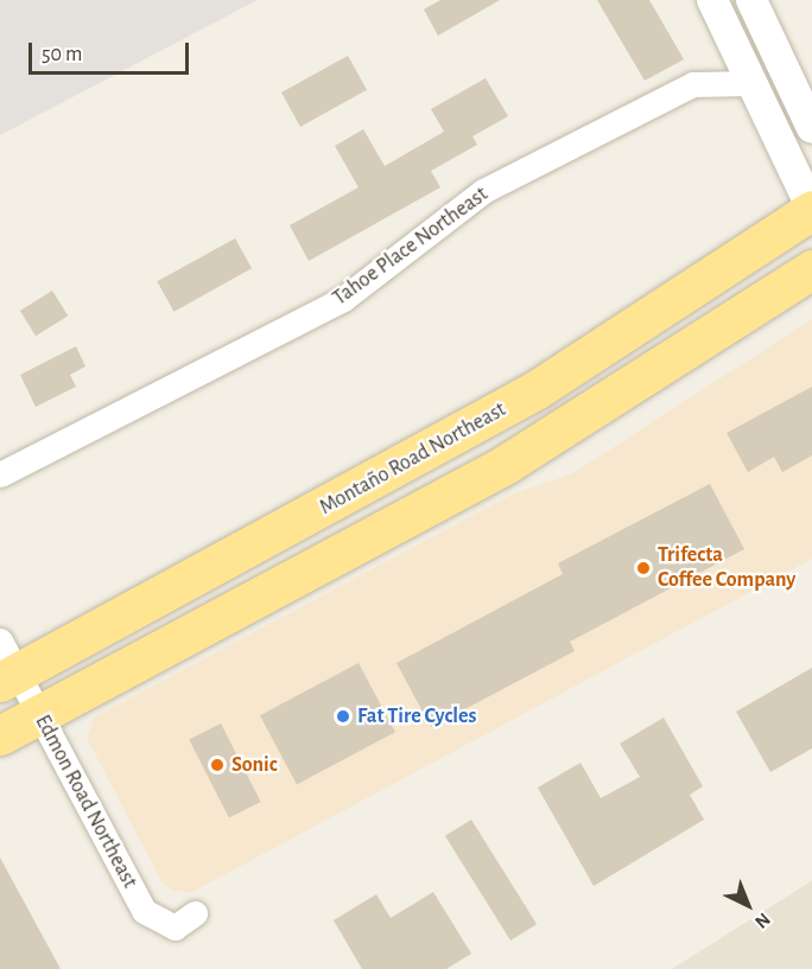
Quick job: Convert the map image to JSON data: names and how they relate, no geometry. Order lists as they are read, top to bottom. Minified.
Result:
{"streets":{"main road":["Montaño Road Northeast"],"street":["Tahoe Place Northeast","Edmon Road Northeast"]},"crossings":[["Montaño Road Northeast","Edmon Road Northeast"]],"places":["Trifecta Coffee Company","Fat Tire Cycles","Sonic"],"scale_bar":"50 m","north":"bottom right"}
